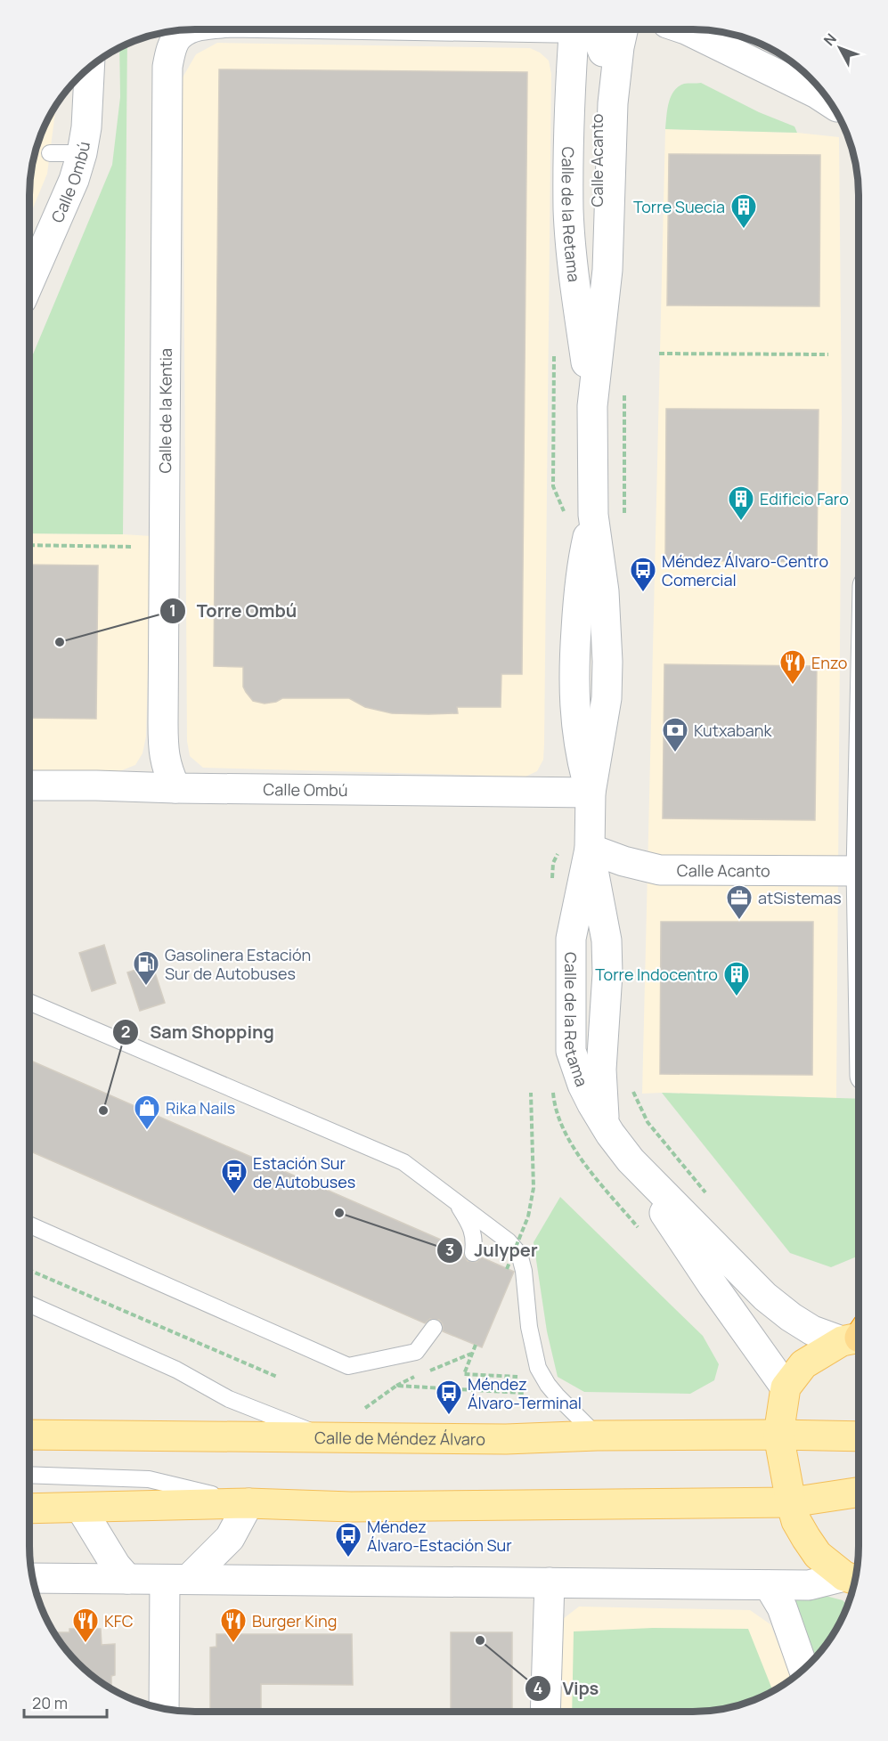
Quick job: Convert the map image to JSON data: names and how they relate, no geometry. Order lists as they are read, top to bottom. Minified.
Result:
{"streets":{"main road":["Calle de Méndez Álvaro"],"street":["Calle Acanto","Calle Ombú","Calle de la Retama","Calle de la Kentia"]},"crossings":[["Calle Acanto","Calle de la Retama"],["Calle Ombú","Calle de la Retama"],["Calle Ombú","Calle de la Kentia"]],"places":{"building":["Torre Suecia","Edificio Faro","Torre Indocentro"],"bus stop":["Méndez Álvaro-Centro Comercial","Estación Sur de Autobuses","Méndez Álvaro-Terminal","Méndez Álvaro-Estación Sur"],"other":["Torre Ombú","Sam Shopping","Julyper","Vips"],"restaurant":["Enzo","KFC","Burger King"],"bank":["Kutxabank"],"office":["atSistemas"],"fuel station":["Gasolinera Estación Sur de Autobuses"],"shop":["Rika Nails"]},"scale_bar":"20 m","north":"top left"}
